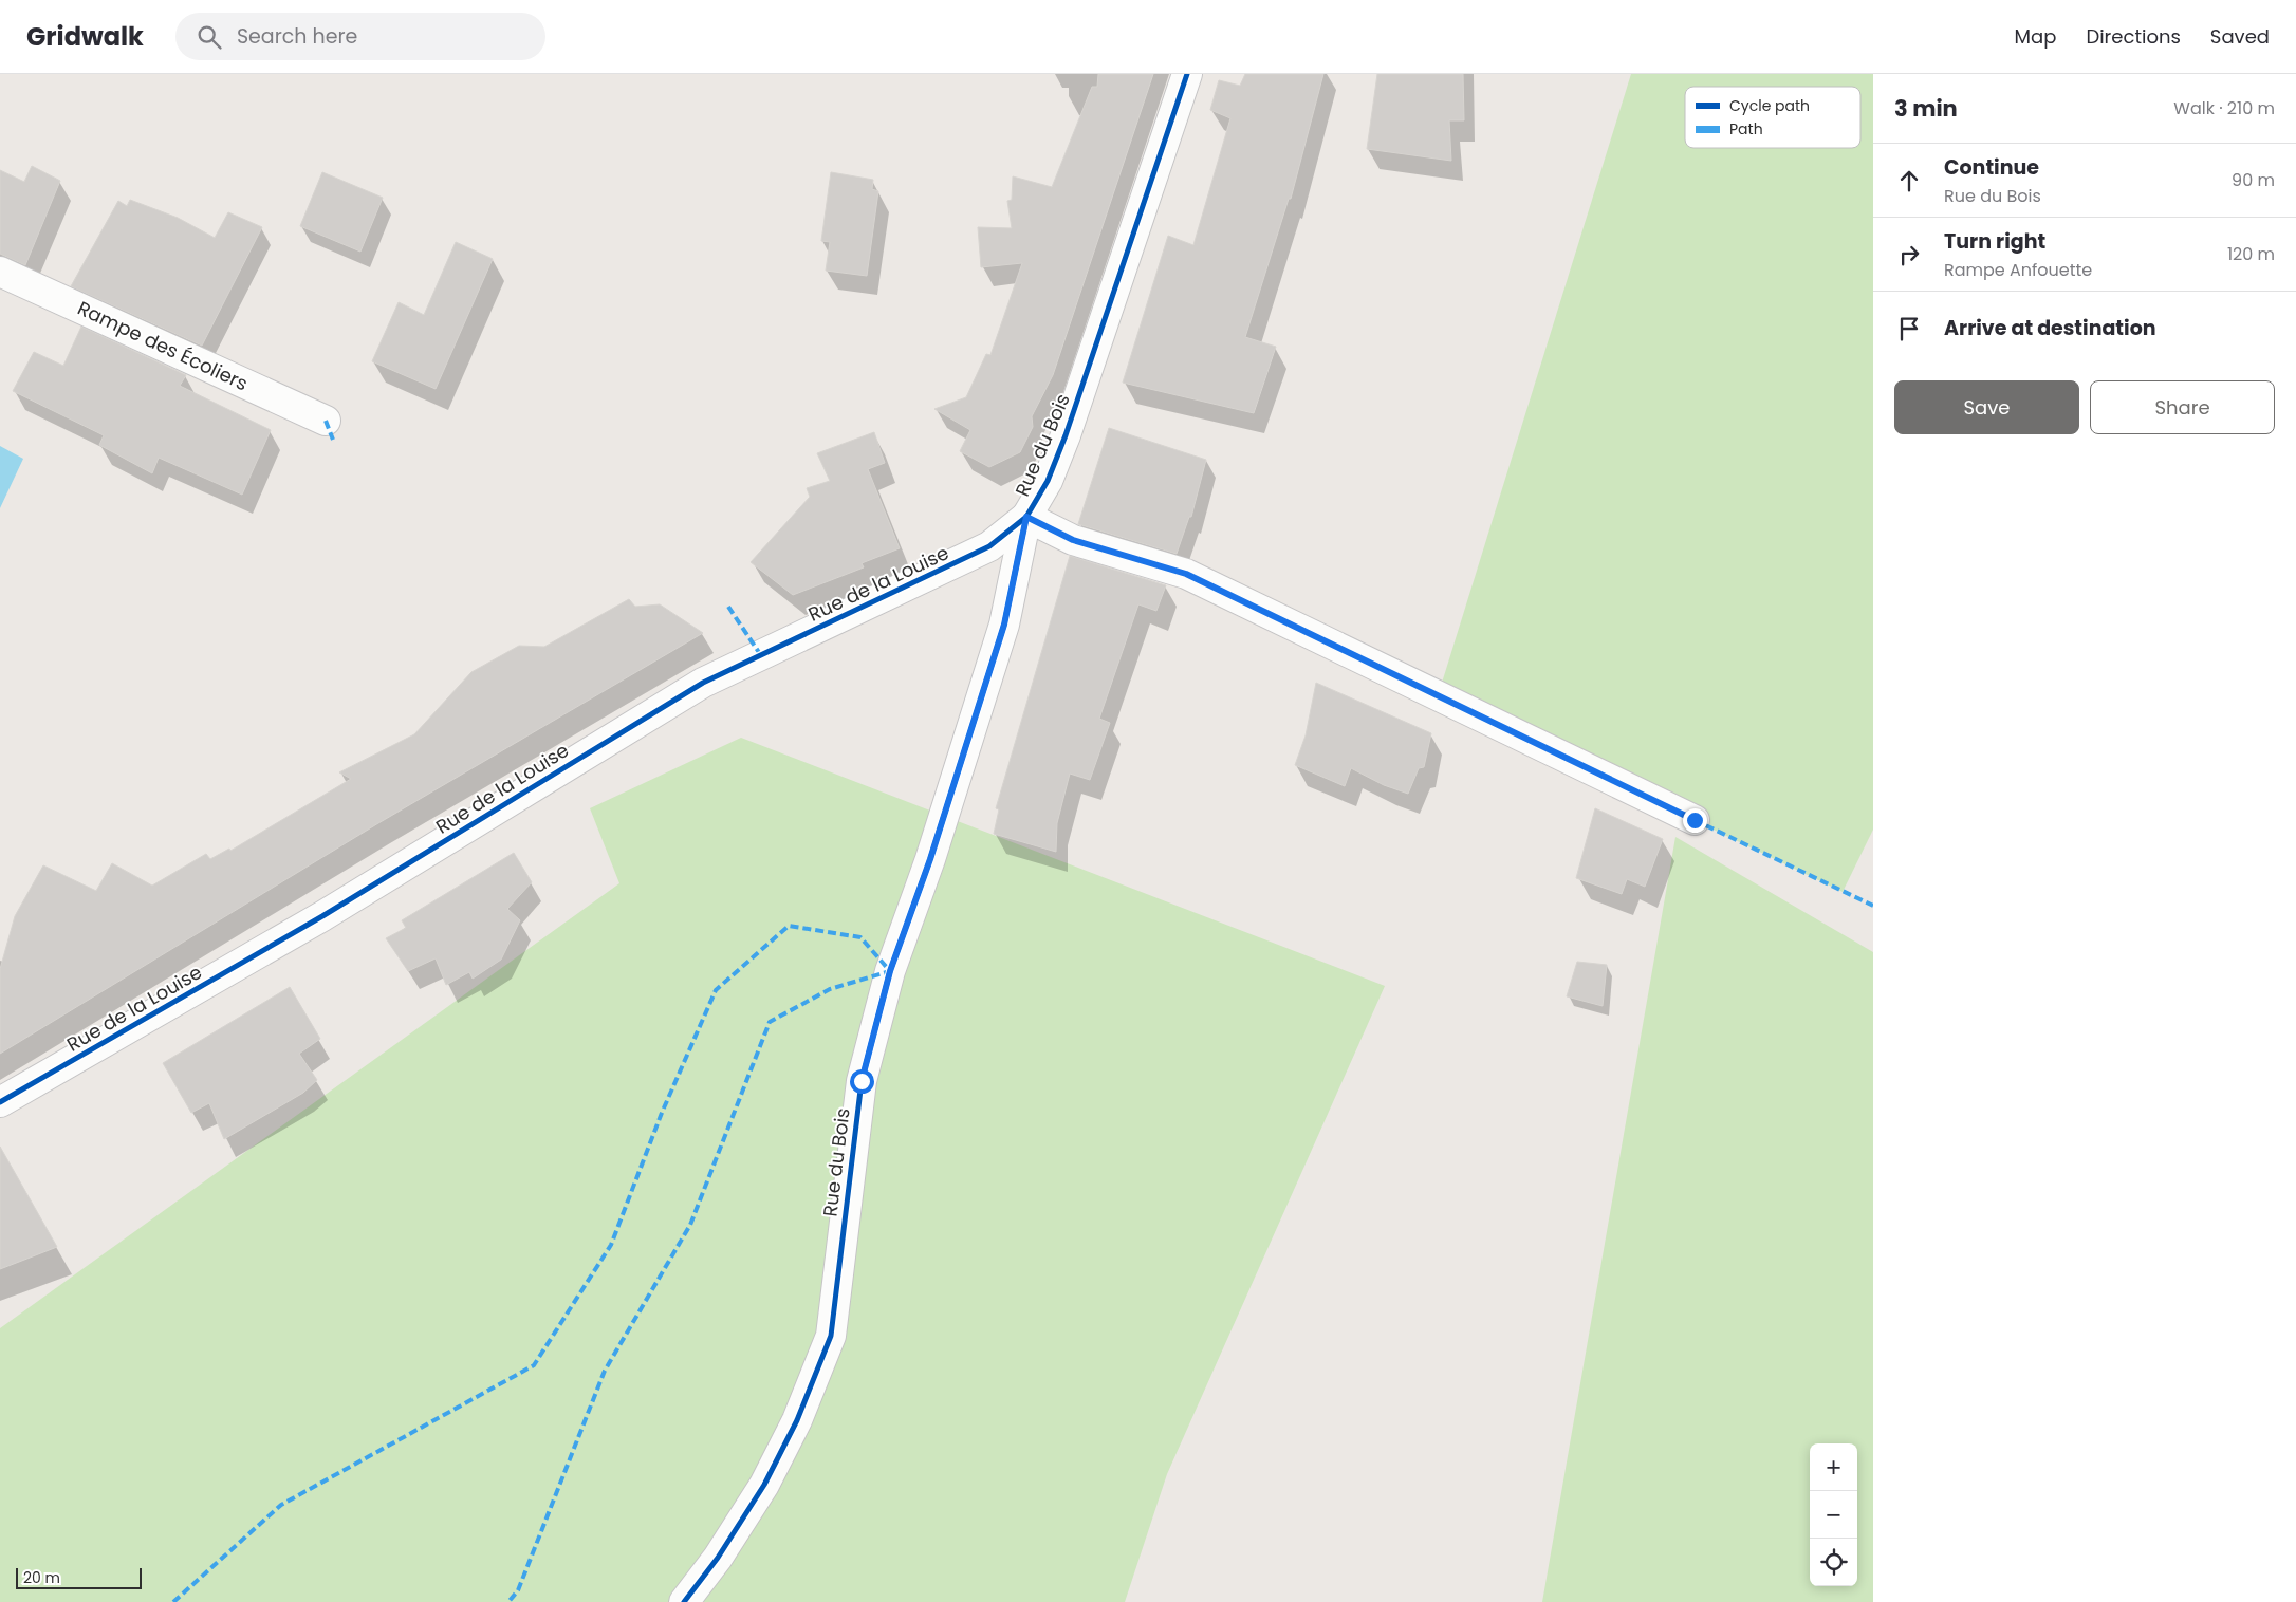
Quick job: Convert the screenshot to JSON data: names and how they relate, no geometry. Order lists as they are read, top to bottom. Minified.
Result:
{"streets":{"street":["Rampe des Écoliers","Rue du Bois","Rue de la Louise"]},"crossings":[["Rue du Bois","Rue de la Louise"]],"legend":["Cycle path","Path"],"scale_bar":"20 m","page":{"header":"Gridwalk","search":"Search here","nav":["Map","Directions","Saved"],"heading":["3 min","Walk · 210 m"],"list":[["Continue","Rue du Bois","90 m"],["Turn right","Rampe Anfouette","120 m"],"Arrive at destination"],"buttons":["Save","Share"],"map_buttons":["+","−"],"scale":"20 m"}}
